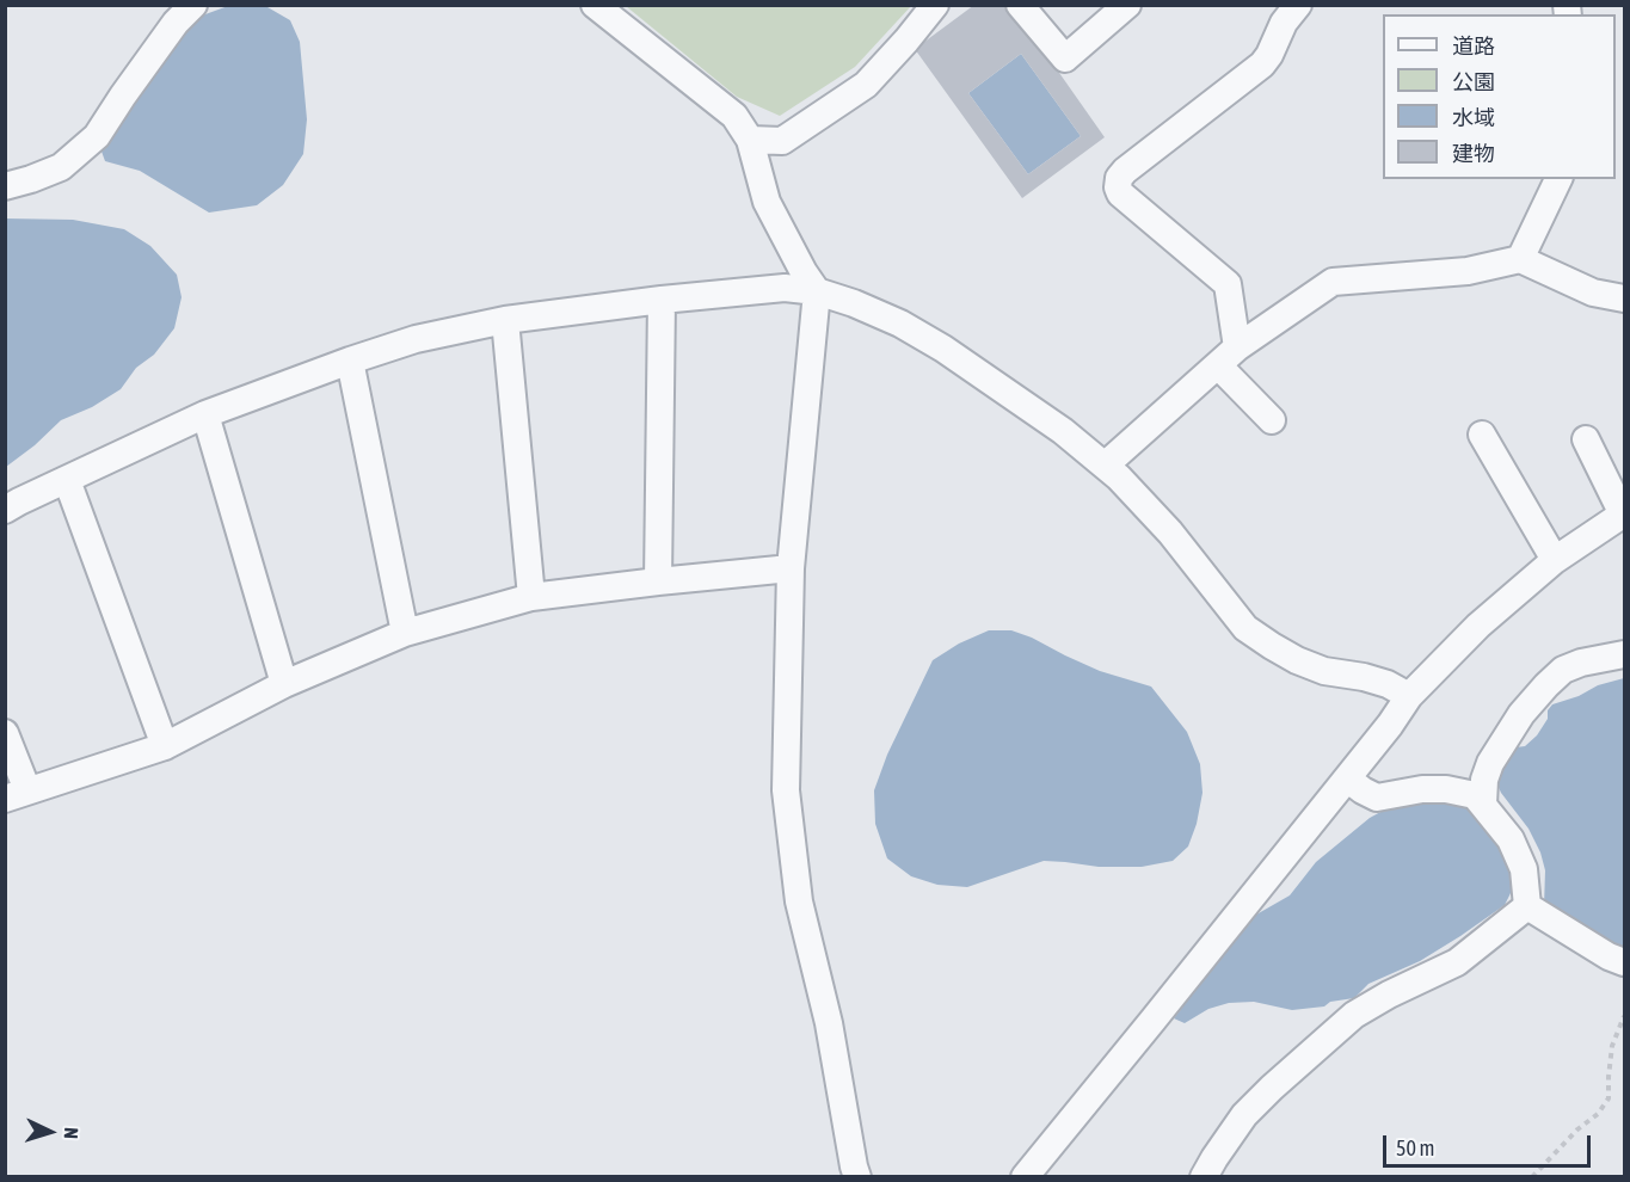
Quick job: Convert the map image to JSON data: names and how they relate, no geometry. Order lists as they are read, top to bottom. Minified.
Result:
{"legend":["道路","公園","水域","建物"],"scale_bar":"50 m","north":"right"}
